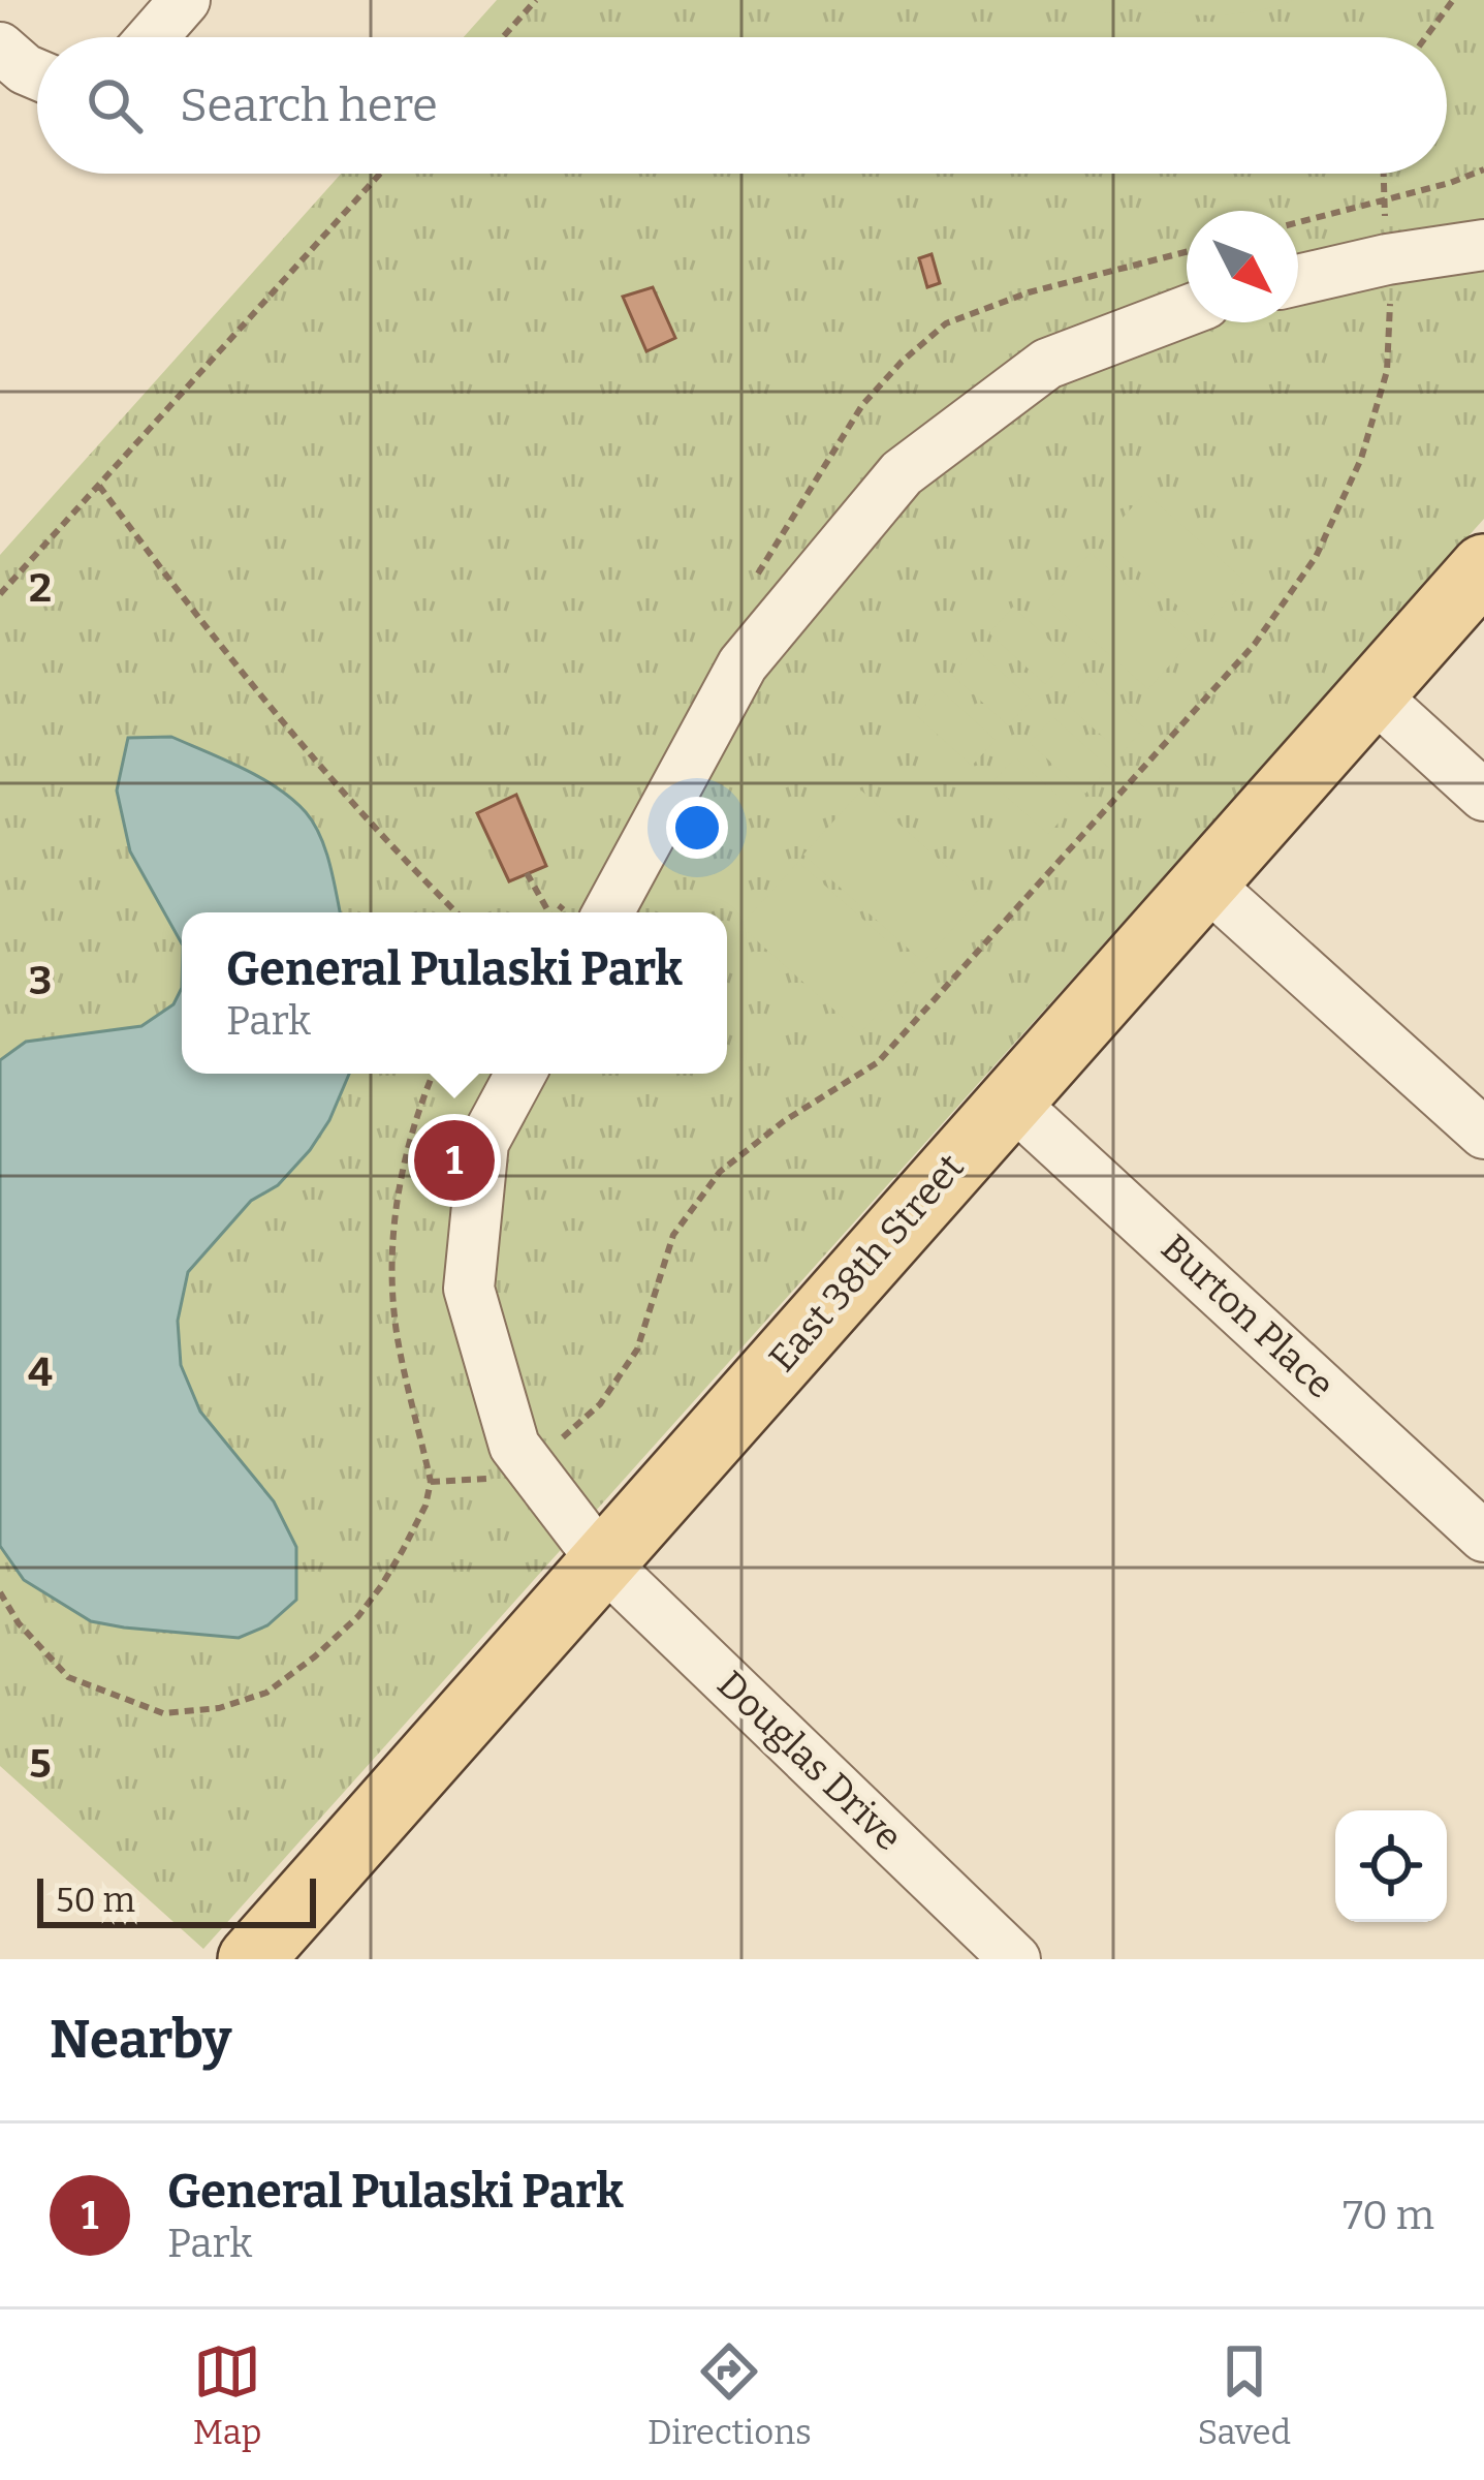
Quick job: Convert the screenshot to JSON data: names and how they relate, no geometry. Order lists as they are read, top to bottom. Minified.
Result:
{"streets":{"main road":["East 38th Street"],"street":["Burton Place","Douglas Drive"]},"crossings":[["East 38th Street","Burton Place"],["East 38th Street","Douglas Drive"]],"scale_bar":"50 m","north":"bottom right","page":{"search":"Search here","popup":["General Pulaski Park","Park"],"pins":"1","scale":"50 m","heading":"Nearby","list":[{"mark":"1","name":"General Pulaski Park","note":"Park","value":"70 m"}],"nav":["Map","Directions","Saved"]},"grid":{"rows":["2","3","4","5"]}}
